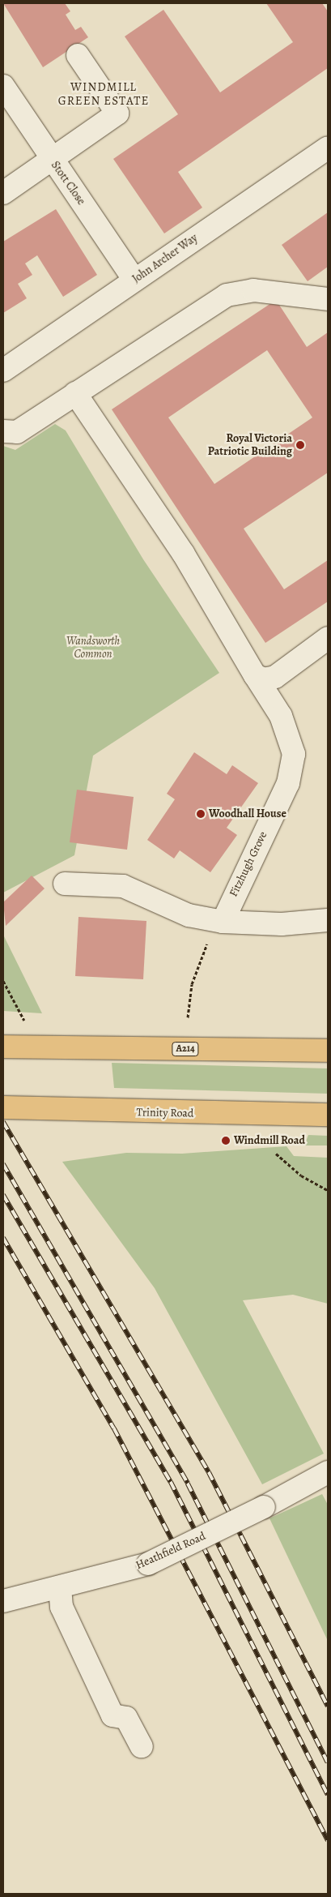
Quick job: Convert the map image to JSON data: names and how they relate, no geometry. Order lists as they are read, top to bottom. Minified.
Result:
{"streets":{"highway":["A214","Trinity Road"],"street":["Stott Close","John Archer Way","Fitzhugh Grove","Heathfield Road"]},"crossings":[["Stott Close","John Archer Way"]],"districts":["WINDMILL GREEN ESTATE"],"parks":["Wandsworth Common"],"places":["Royal Victoria Patriotic Building","Woodhall House","Windmill Road"]}
